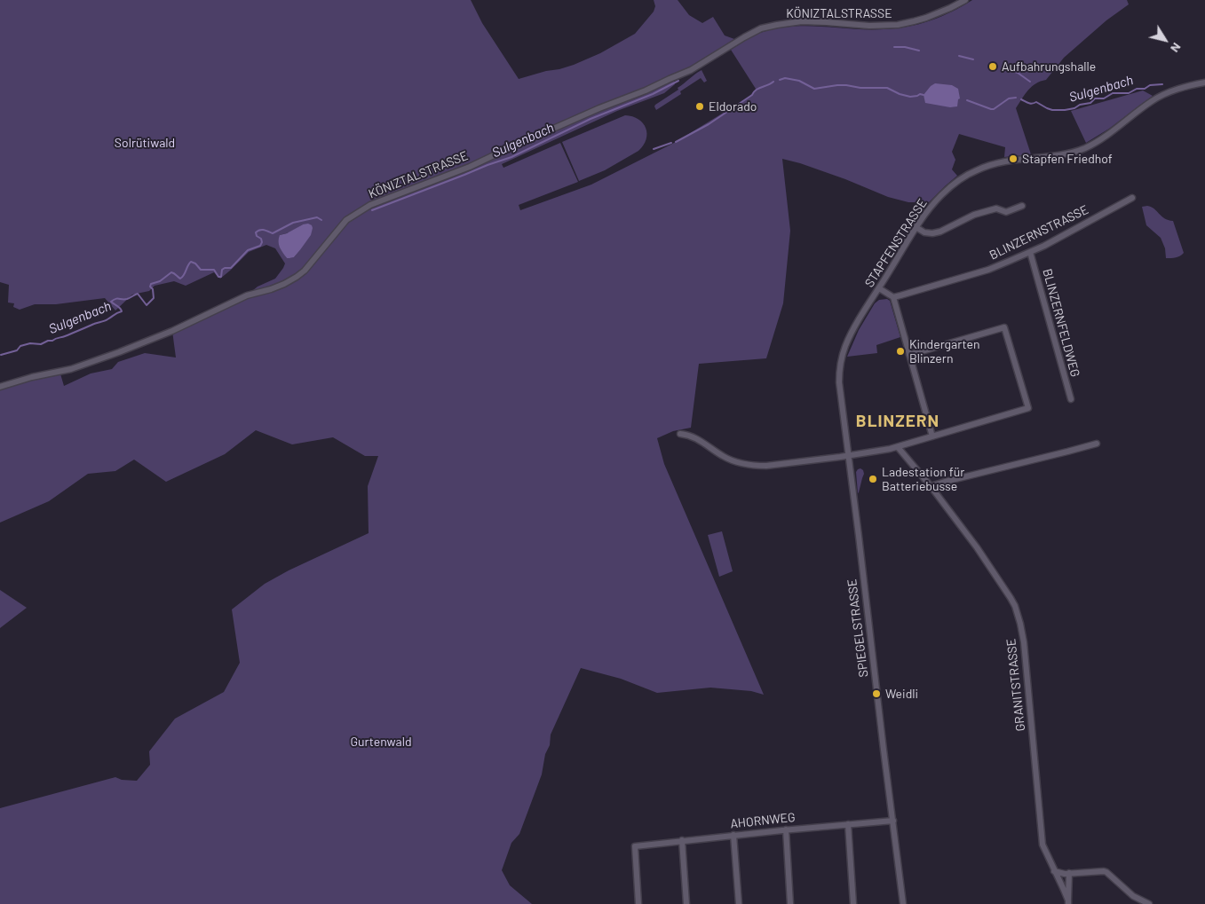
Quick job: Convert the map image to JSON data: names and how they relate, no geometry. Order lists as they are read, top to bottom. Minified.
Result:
{"streets":{"street":["KÖNIZTALSTRASSE","BLINZERNSTRASSE","STAPFENSTRASSE","BLINZERNFELDWEG","SPIEGELSTRASSE","GRANITSTRASSE","AHORNWEG"]},"crossings":[["BLINZERNSTRASSE","BLINZERNFELDWEG"],["STAPFENSTRASSE","SPIEGELSTRASSE"],["SPIEGELSTRASSE","AHORNWEG"]],"districts":["BLINZERN"],"water":["Sulgenbach"],"parks":["Solrütiwald","Gurtenwald"],"places":["Aufbahrungshalle","Eldorado","Stapfen Friedhof","Kindergarten Blinzern","Ladestation für Batteriebusse","Weidli"],"north":"bottom right"}
